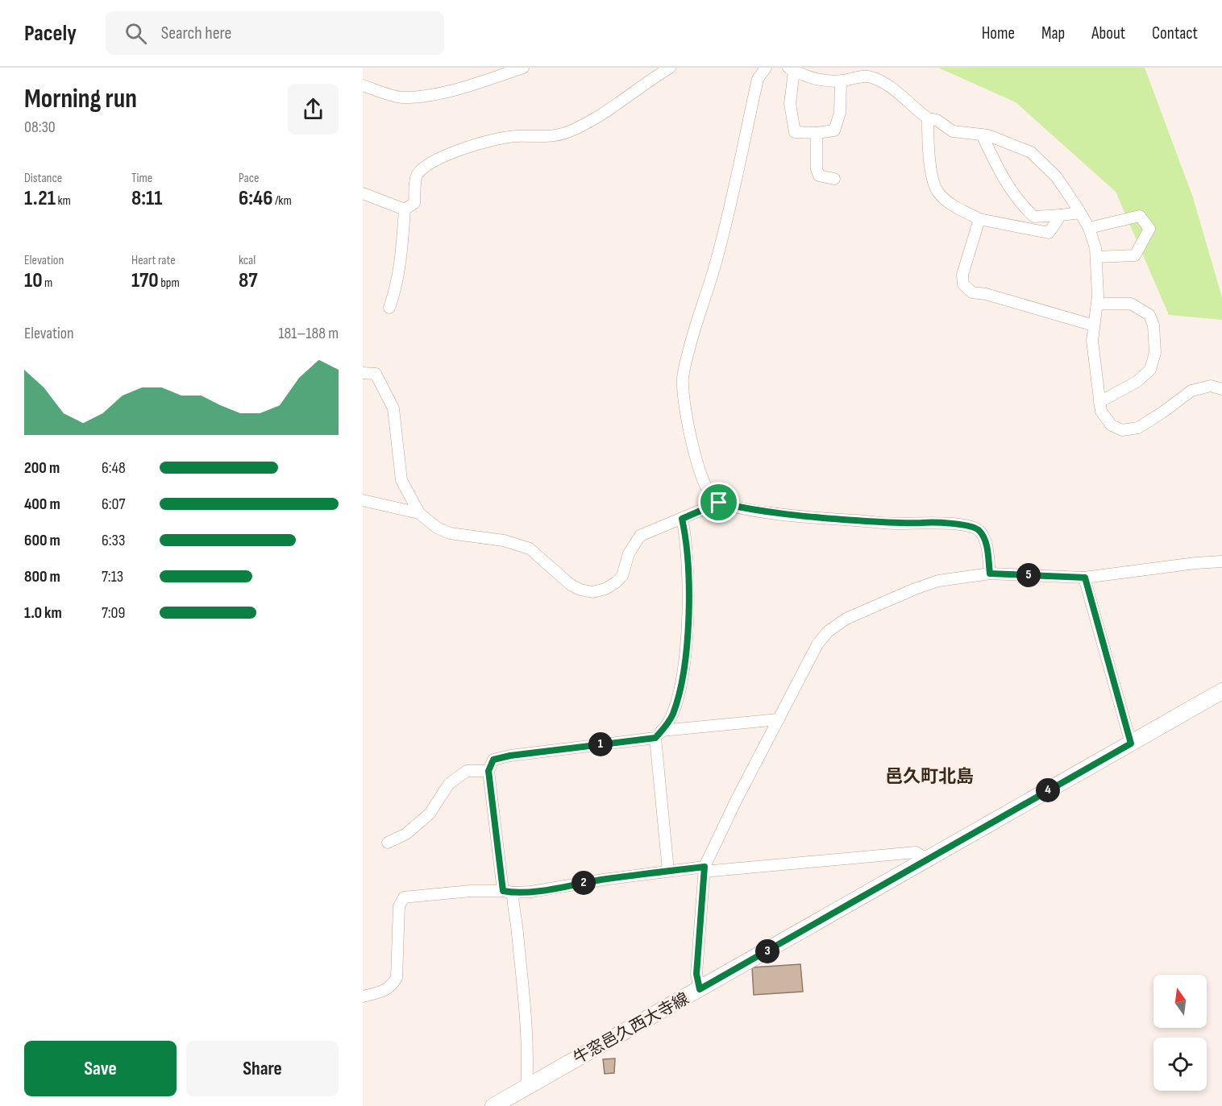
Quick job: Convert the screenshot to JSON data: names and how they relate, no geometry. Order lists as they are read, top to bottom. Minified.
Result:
{"streets":{"main road":["牛窓邑久西大寺線"]},"districts":["邑久町北島"],"north":"top","page":{"header":"Pacely","search":"Search here","nav":["Home","Map","About","Contact"],"heading":["Morning run","08:30"],"stats":[["Distance","1.21 km"],["Time","8:11"],["Pace","6:46 /km"],["Elevation","10 m"],["Heart rate","170 bpm"],["kcal","87"]],"chart":["Elevation","181–188 m"],"list":[{"name":"200 m","note":"6:48"},{"name":"400 m","note":"6:07"},{"name":"600 m","note":"6:33"},{"name":"800 m","note":"7:13"},{"name":"1.0 km","note":"7:09"}],"pins":["5","1","4","2","3"],"buttons":["Save","Share"]}}
